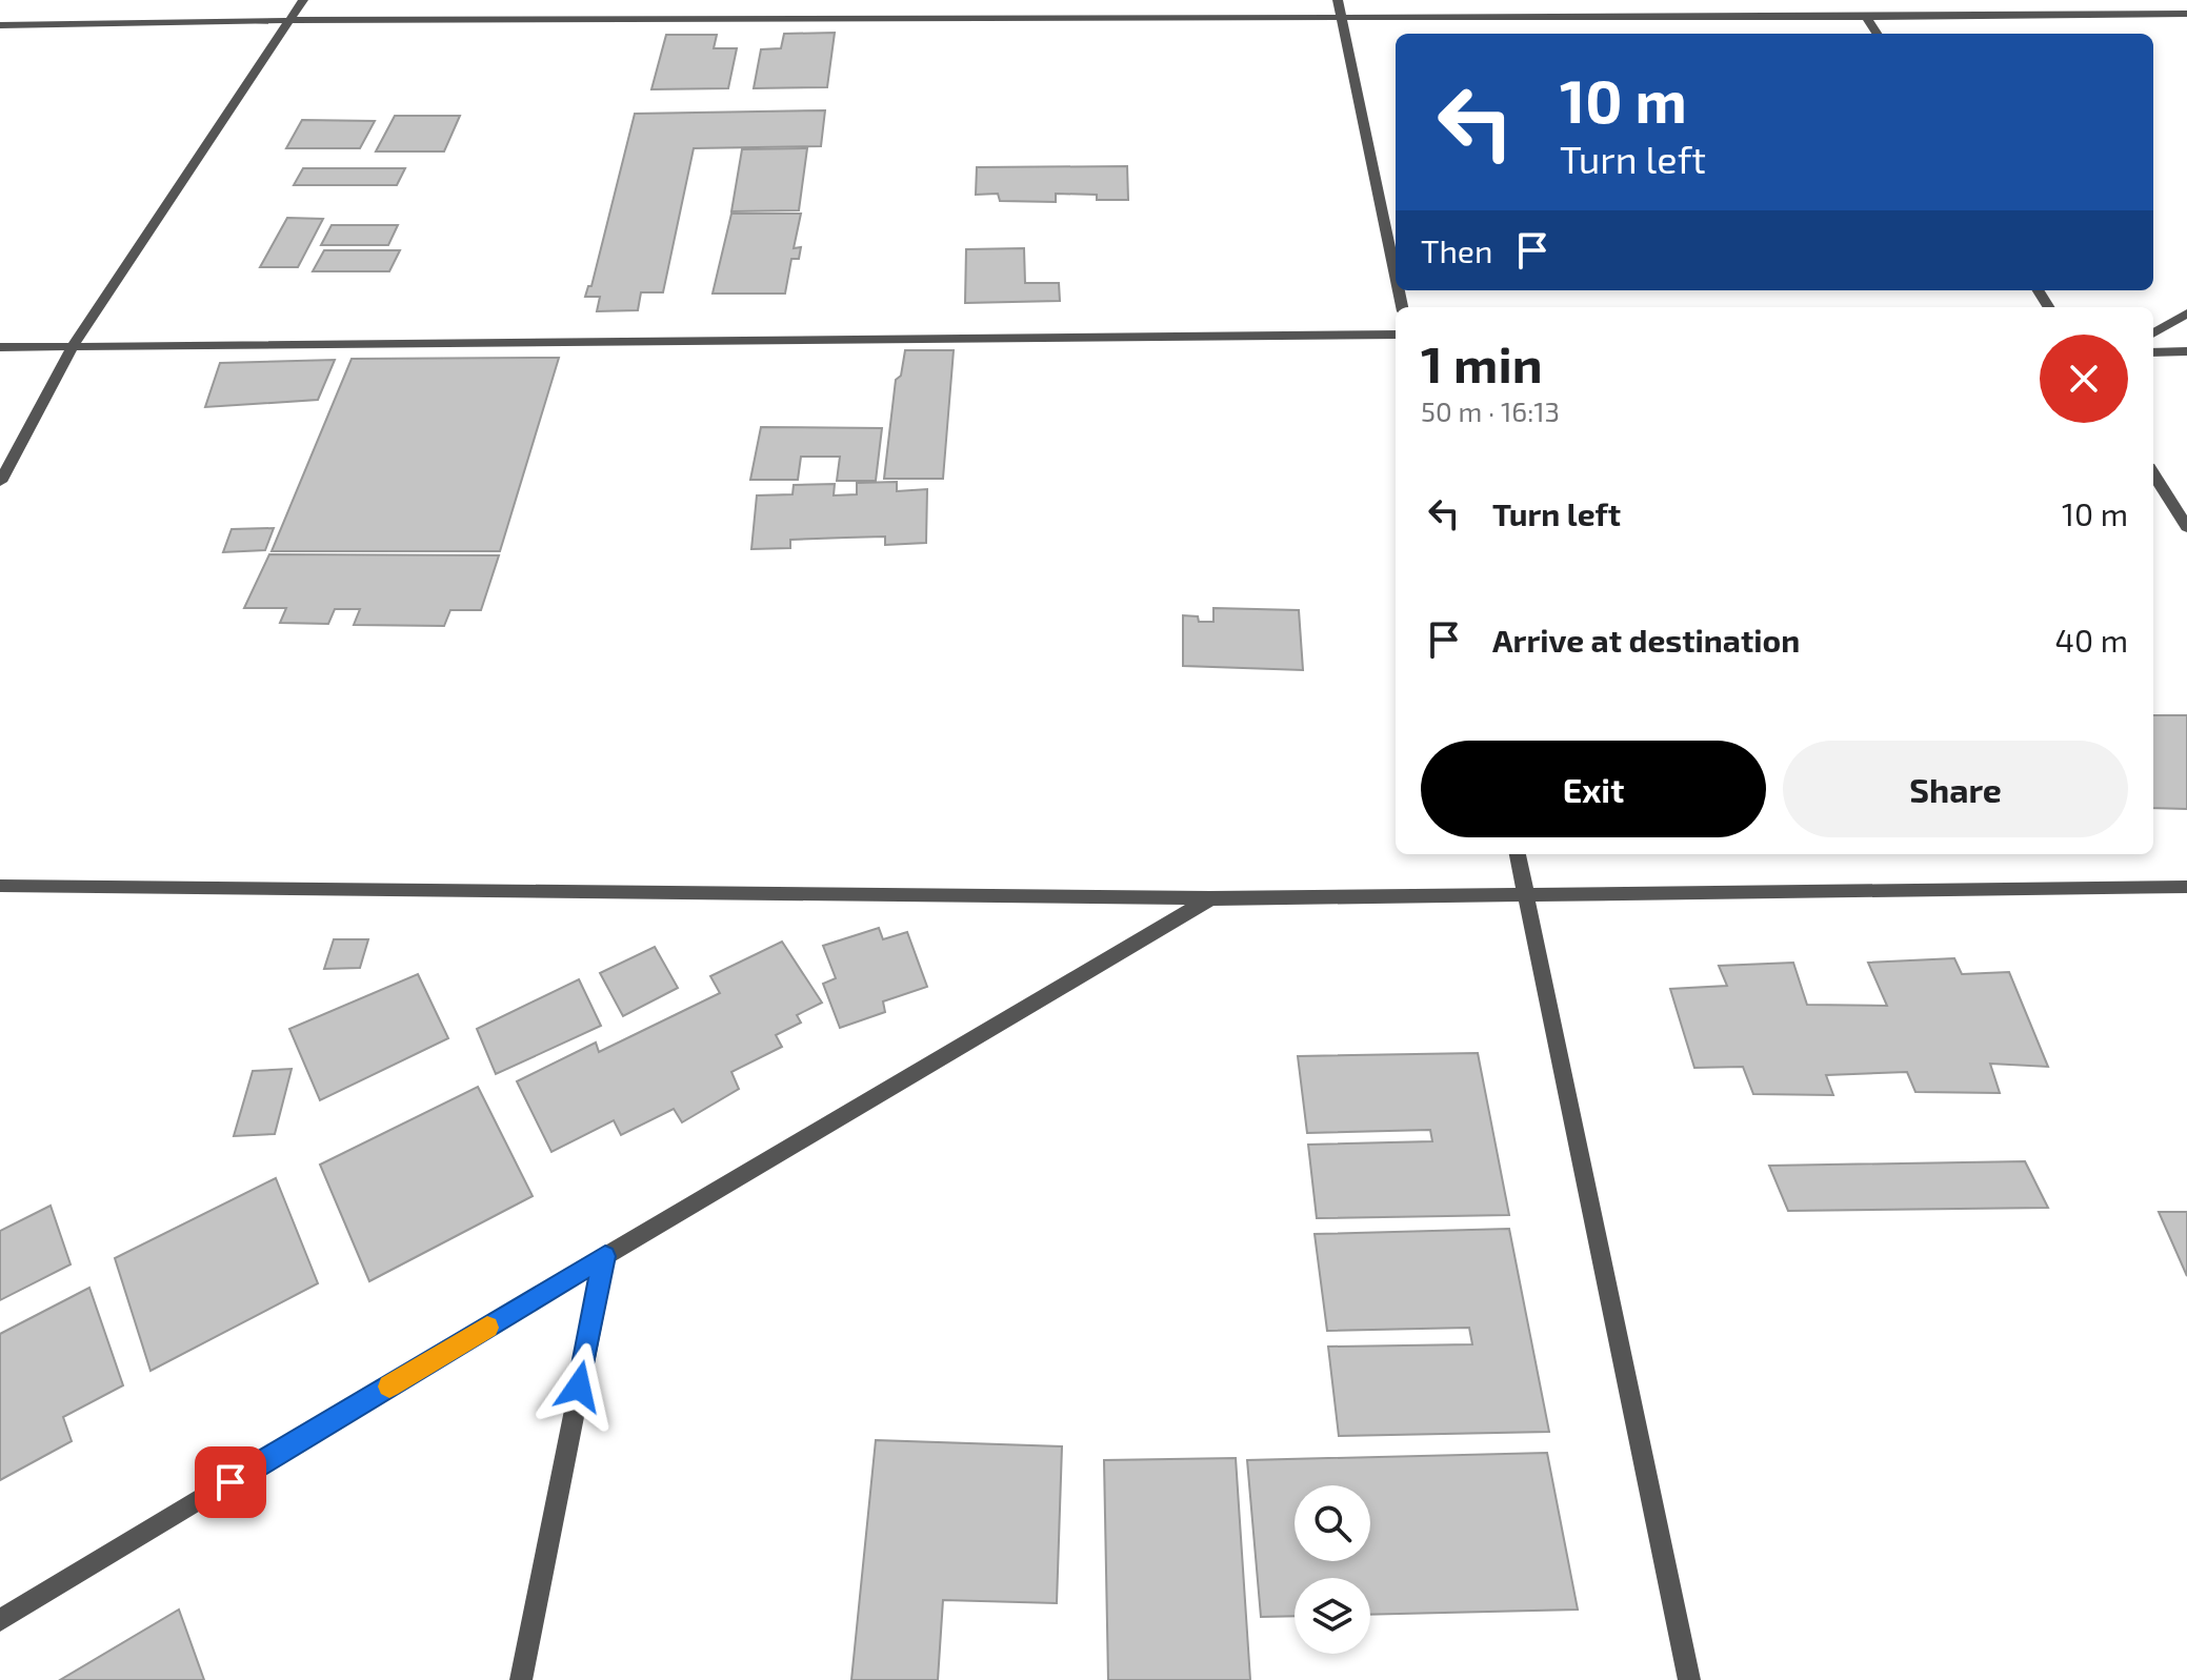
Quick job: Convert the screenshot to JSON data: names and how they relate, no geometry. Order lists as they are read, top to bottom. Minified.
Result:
{"page":{"turn":["10 m","Turn left"],"then":"Then","heading":["1 min","50 m · 16:13"],"list":[{"name":"Turn left","value":"10 m"},{"name":"Arrive at destination","value":"40 m"}],"buttons":["Exit","Share"]}}
